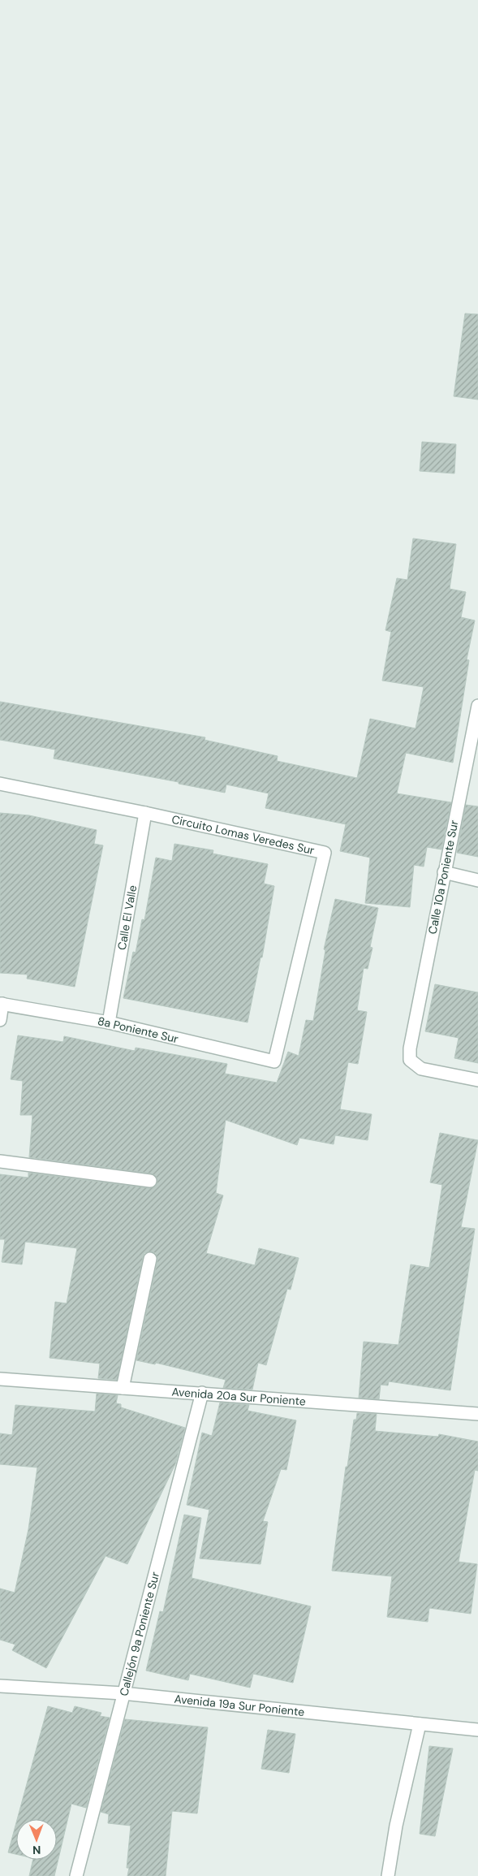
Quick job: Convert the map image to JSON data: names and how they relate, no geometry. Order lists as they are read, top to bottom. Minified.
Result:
{"streets":{"street":["Circuito Lomas Veredes Sur","Calle 10a Poniente Sur","Calle El Valle","8a Poniente Sur","Avenida 20a Sur Poniente","Callejón 9a Poniente Sur","Avenida 19a Sur Poniente"]},"crossings":[["Circuito Lomas Veredes Sur","Calle El Valle"],["Circuito Lomas Veredes Sur","8a Poniente Sur"],["Calle El Valle","8a Poniente Sur"],["Avenida 20a Sur Poniente","Callejón 9a Poniente Sur"],["Callejón 9a Poniente Sur","Avenida 19a Sur Poniente"]],"north":"bottom"}
